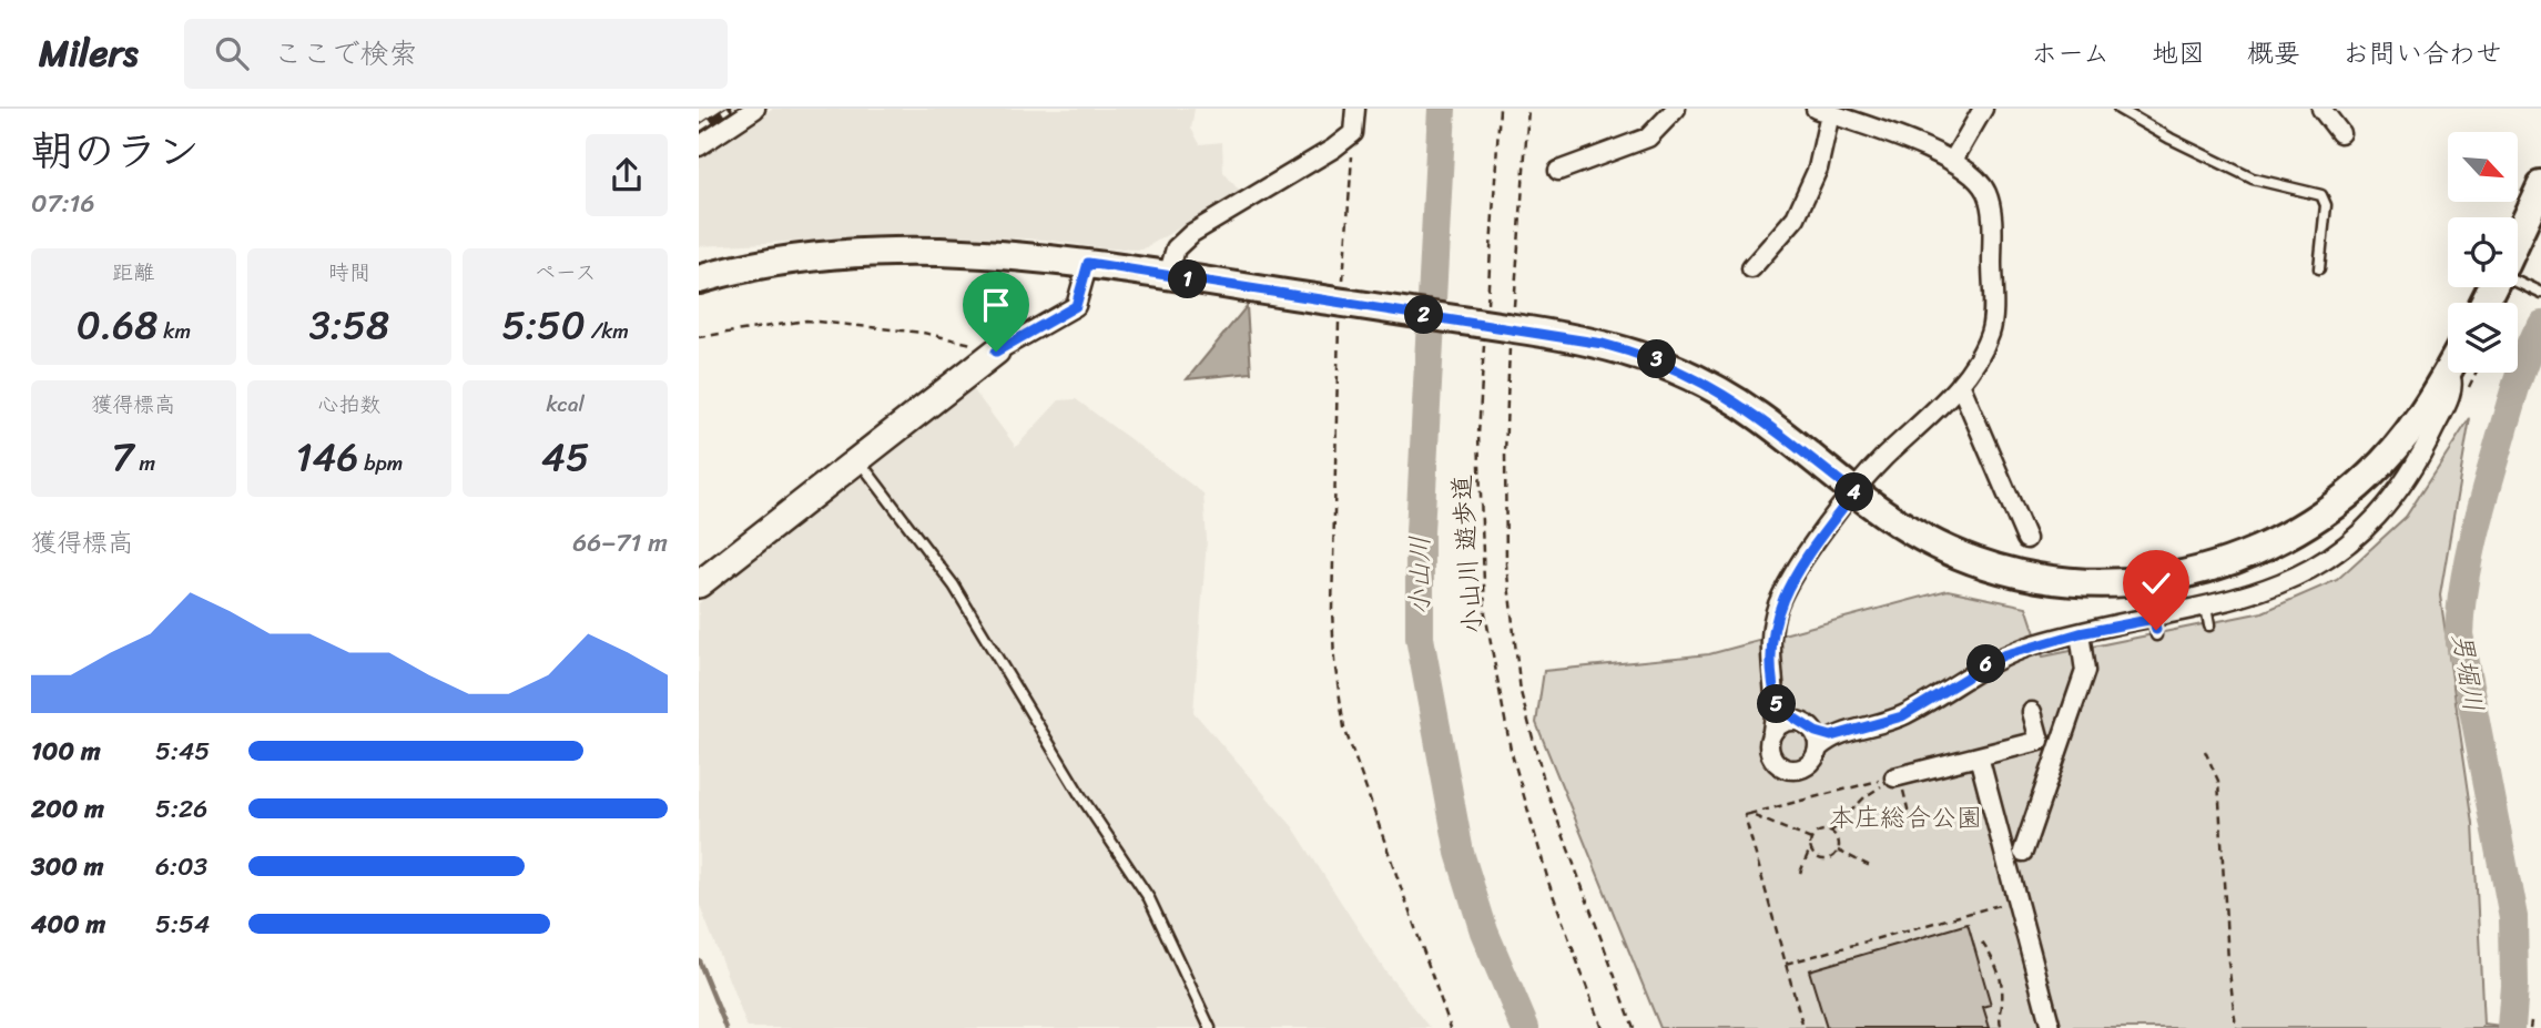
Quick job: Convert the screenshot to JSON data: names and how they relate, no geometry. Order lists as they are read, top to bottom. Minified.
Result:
{"streets":{"path":["小山川 遊歩道"]},"water":["小山川","男堀川"],"parks":["本庄総合公園"],"north":"bottom right","page":{"header":"Milers","search":"ここで検索","nav":["ホーム","地図","概要","お問い合わせ"],"heading":["朝のラン","07:16"],"stats":[["距離","0.68 km"],["時間","3:58"],["ペース","5:50 /km"],["獲得標高","7 m"],["心拍数","146 bpm"],["kcal","45"]],"pins":["1","2","3","4","6","5"],"chart":["獲得標高","66–71 m"],"list":[{"name":"100 m","note":"5:45"},{"name":"200 m","note":"5:26"},{"name":"300 m","note":"6:03"},{"name":"400 m","note":"5:54"}]}}
